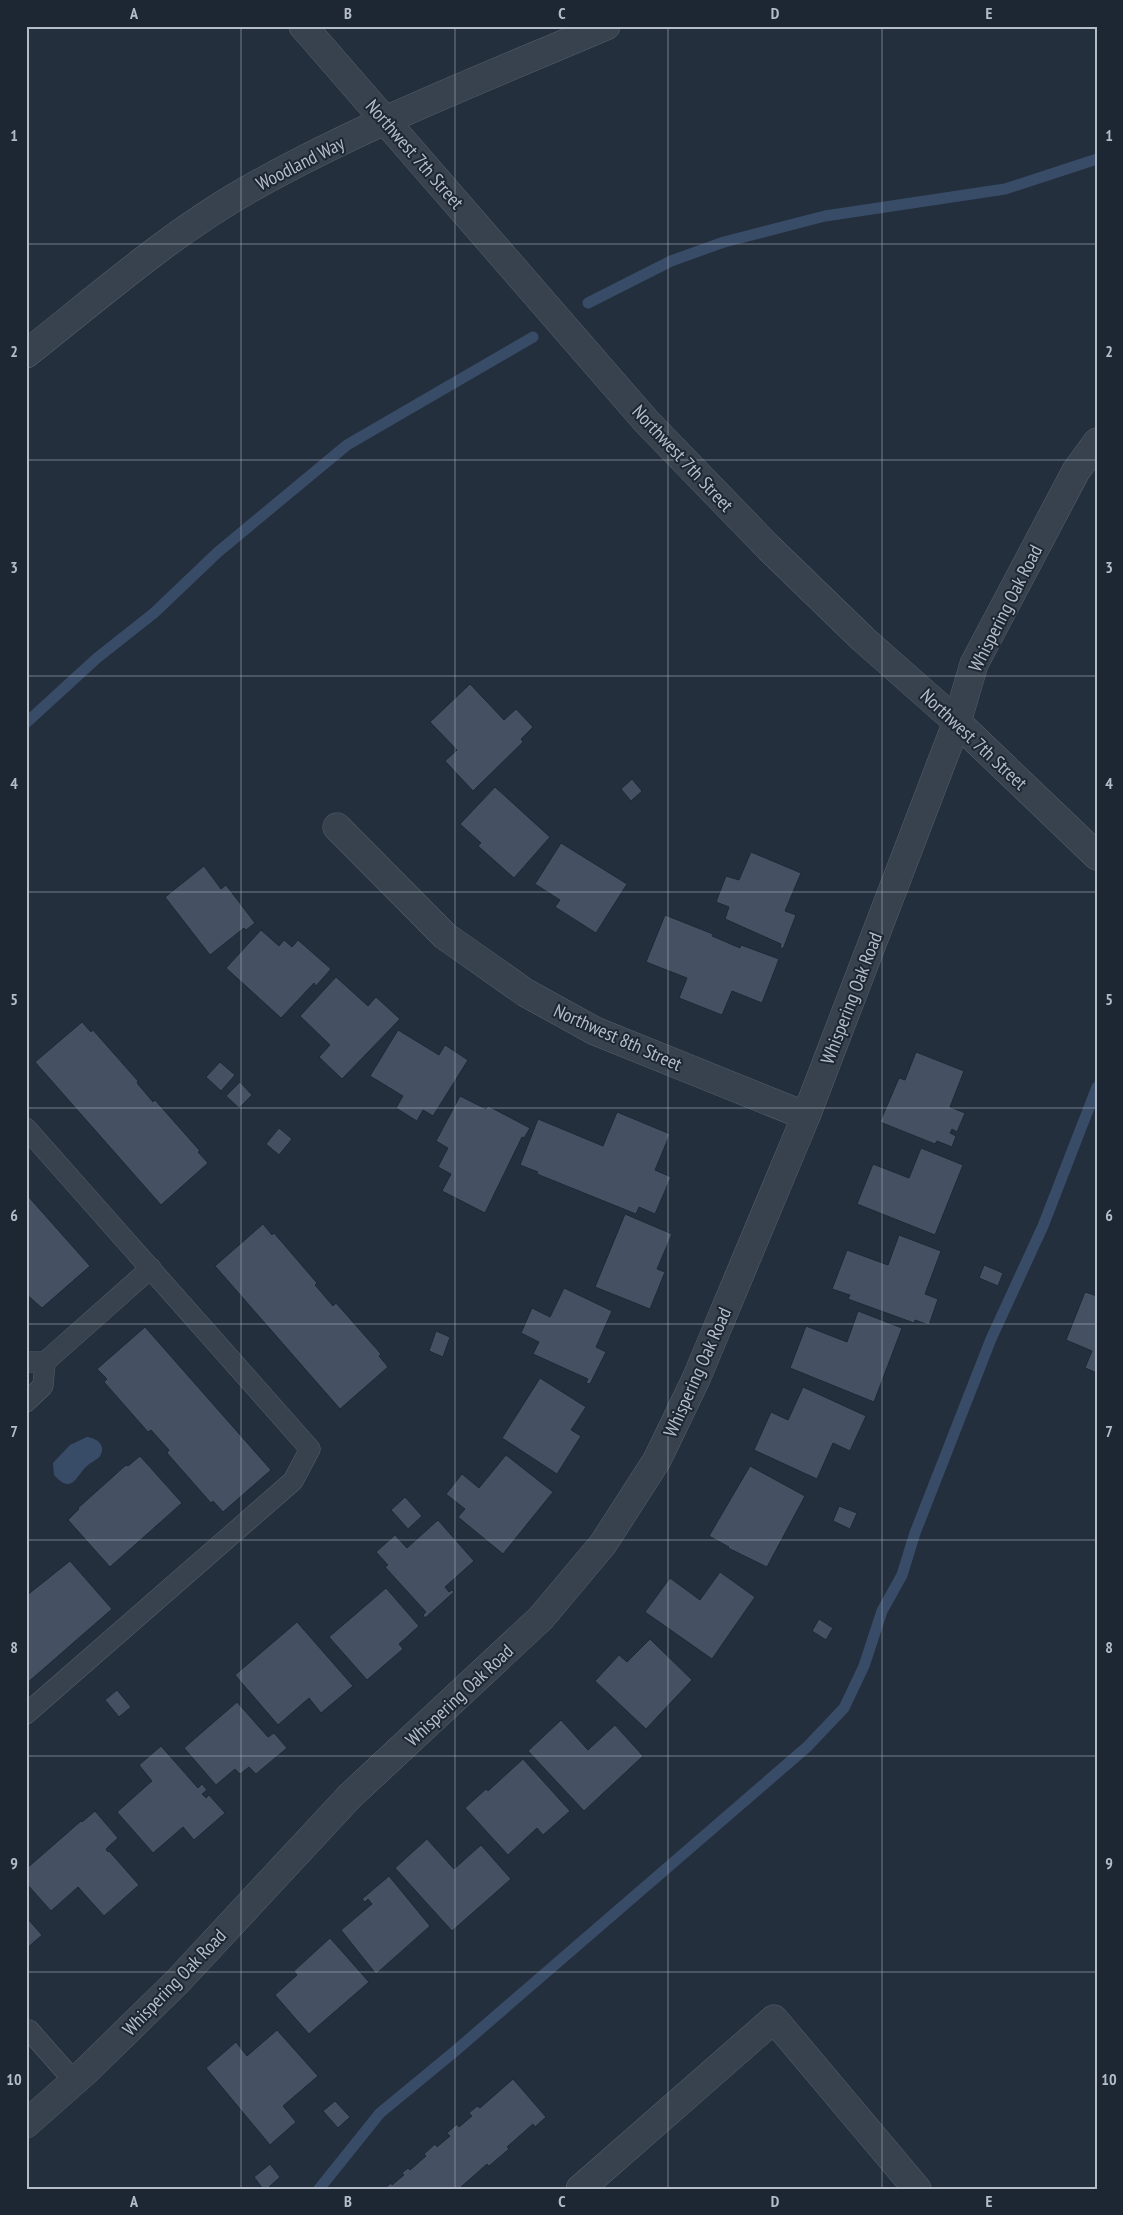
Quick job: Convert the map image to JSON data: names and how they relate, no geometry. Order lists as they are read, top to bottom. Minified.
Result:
{"streets":{"street":["Northwest 7th Street","Woodland Way","Whispering Oak Road","Northwest 8th Street"]},"crossings":[["Northwest 7th Street","Woodland Way"],["Northwest 7th Street","Whispering Oak Road"],["Whispering Oak Road","Northwest 8th Street"]],"grid":{"columns":["A","B","C","D","E"],"rows":["1","2","3","4","5","6","7","8","9","10"]}}
